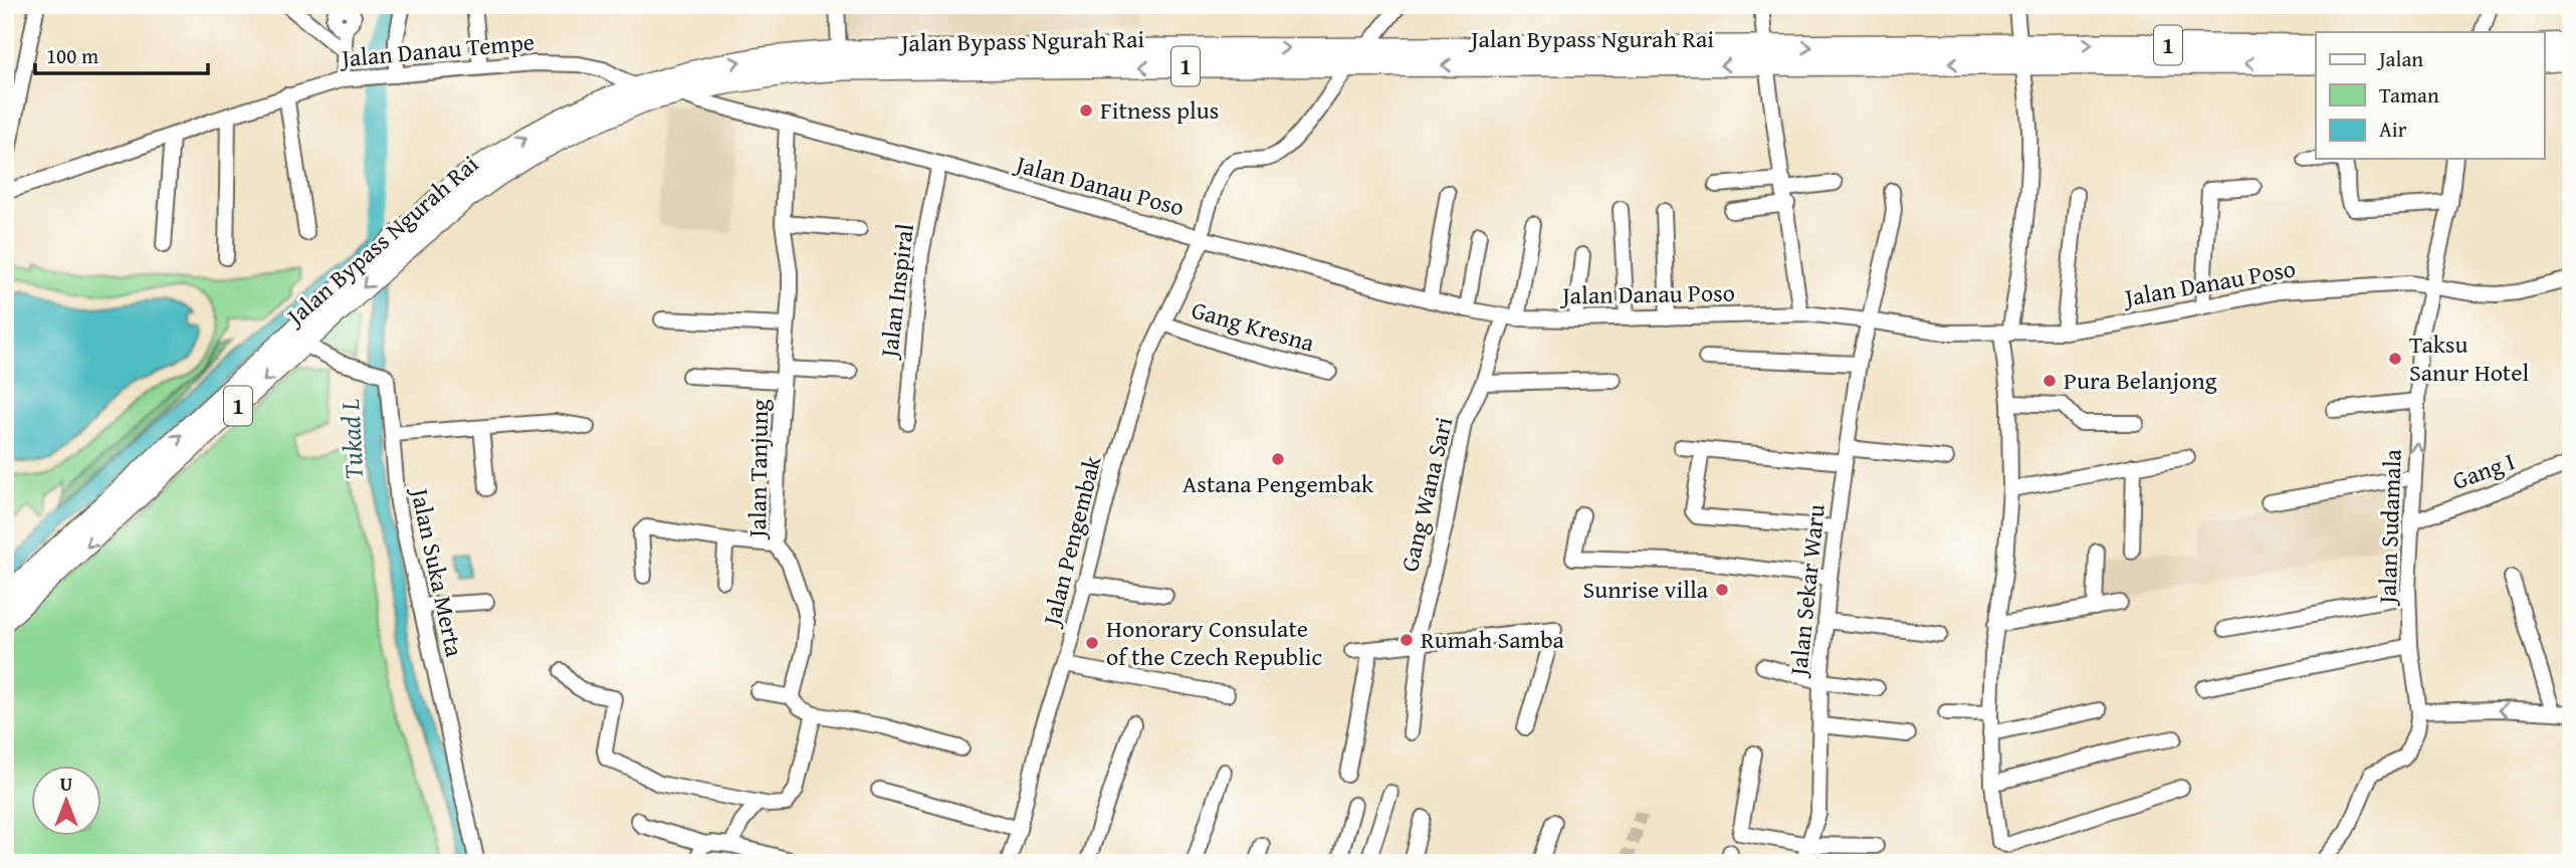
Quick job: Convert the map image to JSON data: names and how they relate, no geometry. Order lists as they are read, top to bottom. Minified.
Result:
{"streets":{"highway":["Jalan Bypass Ngurah Rai","1"],"street":["Jalan Danau Tempe","Jalan Danau Poso","Jalan Inspiral","Gang Kresna","Jalan Tanjung","Gang I","Gang Wana Sari","Jalan Sudamala","Jalan Pengembak","Jalan Suka Merta","Jalan Sekar Waru"]},"crossings":[["Jalan Bypass Ngurah Rai","Jalan Danau Tempe"],["Jalan Bypass Ngurah Rai","Jalan Danau Poso"],["Jalan Bypass Ngurah Rai","Jalan Pengembak"],["Jalan Bypass Ngurah Rai","Jalan Suka Merta"],["Jalan Danau Poso","Jalan Inspiral"],["Jalan Danau Poso","Jalan Tanjung"],["Jalan Danau Poso","Gang Wana Sari"],["Jalan Danau Poso","Jalan Sudamala"],["Jalan Danau Poso","Jalan Pengembak"],["Jalan Danau Poso","Jalan Sekar Waru"],["Gang Kresna","Jalan Pengembak"],["Gang I","Jalan Sudamala"]],"water":["Tukad L"],"places":["Fitness plus","Taksu Sanur Hotel","Pura Belanjong","Astana Pengembak","Sunrise villa","Rumah Samba","Honorary Consulate of the Czech Republic"],"legend":["Jalan","Taman","Air"],"scale_bar":"100 m","north":"top"}
